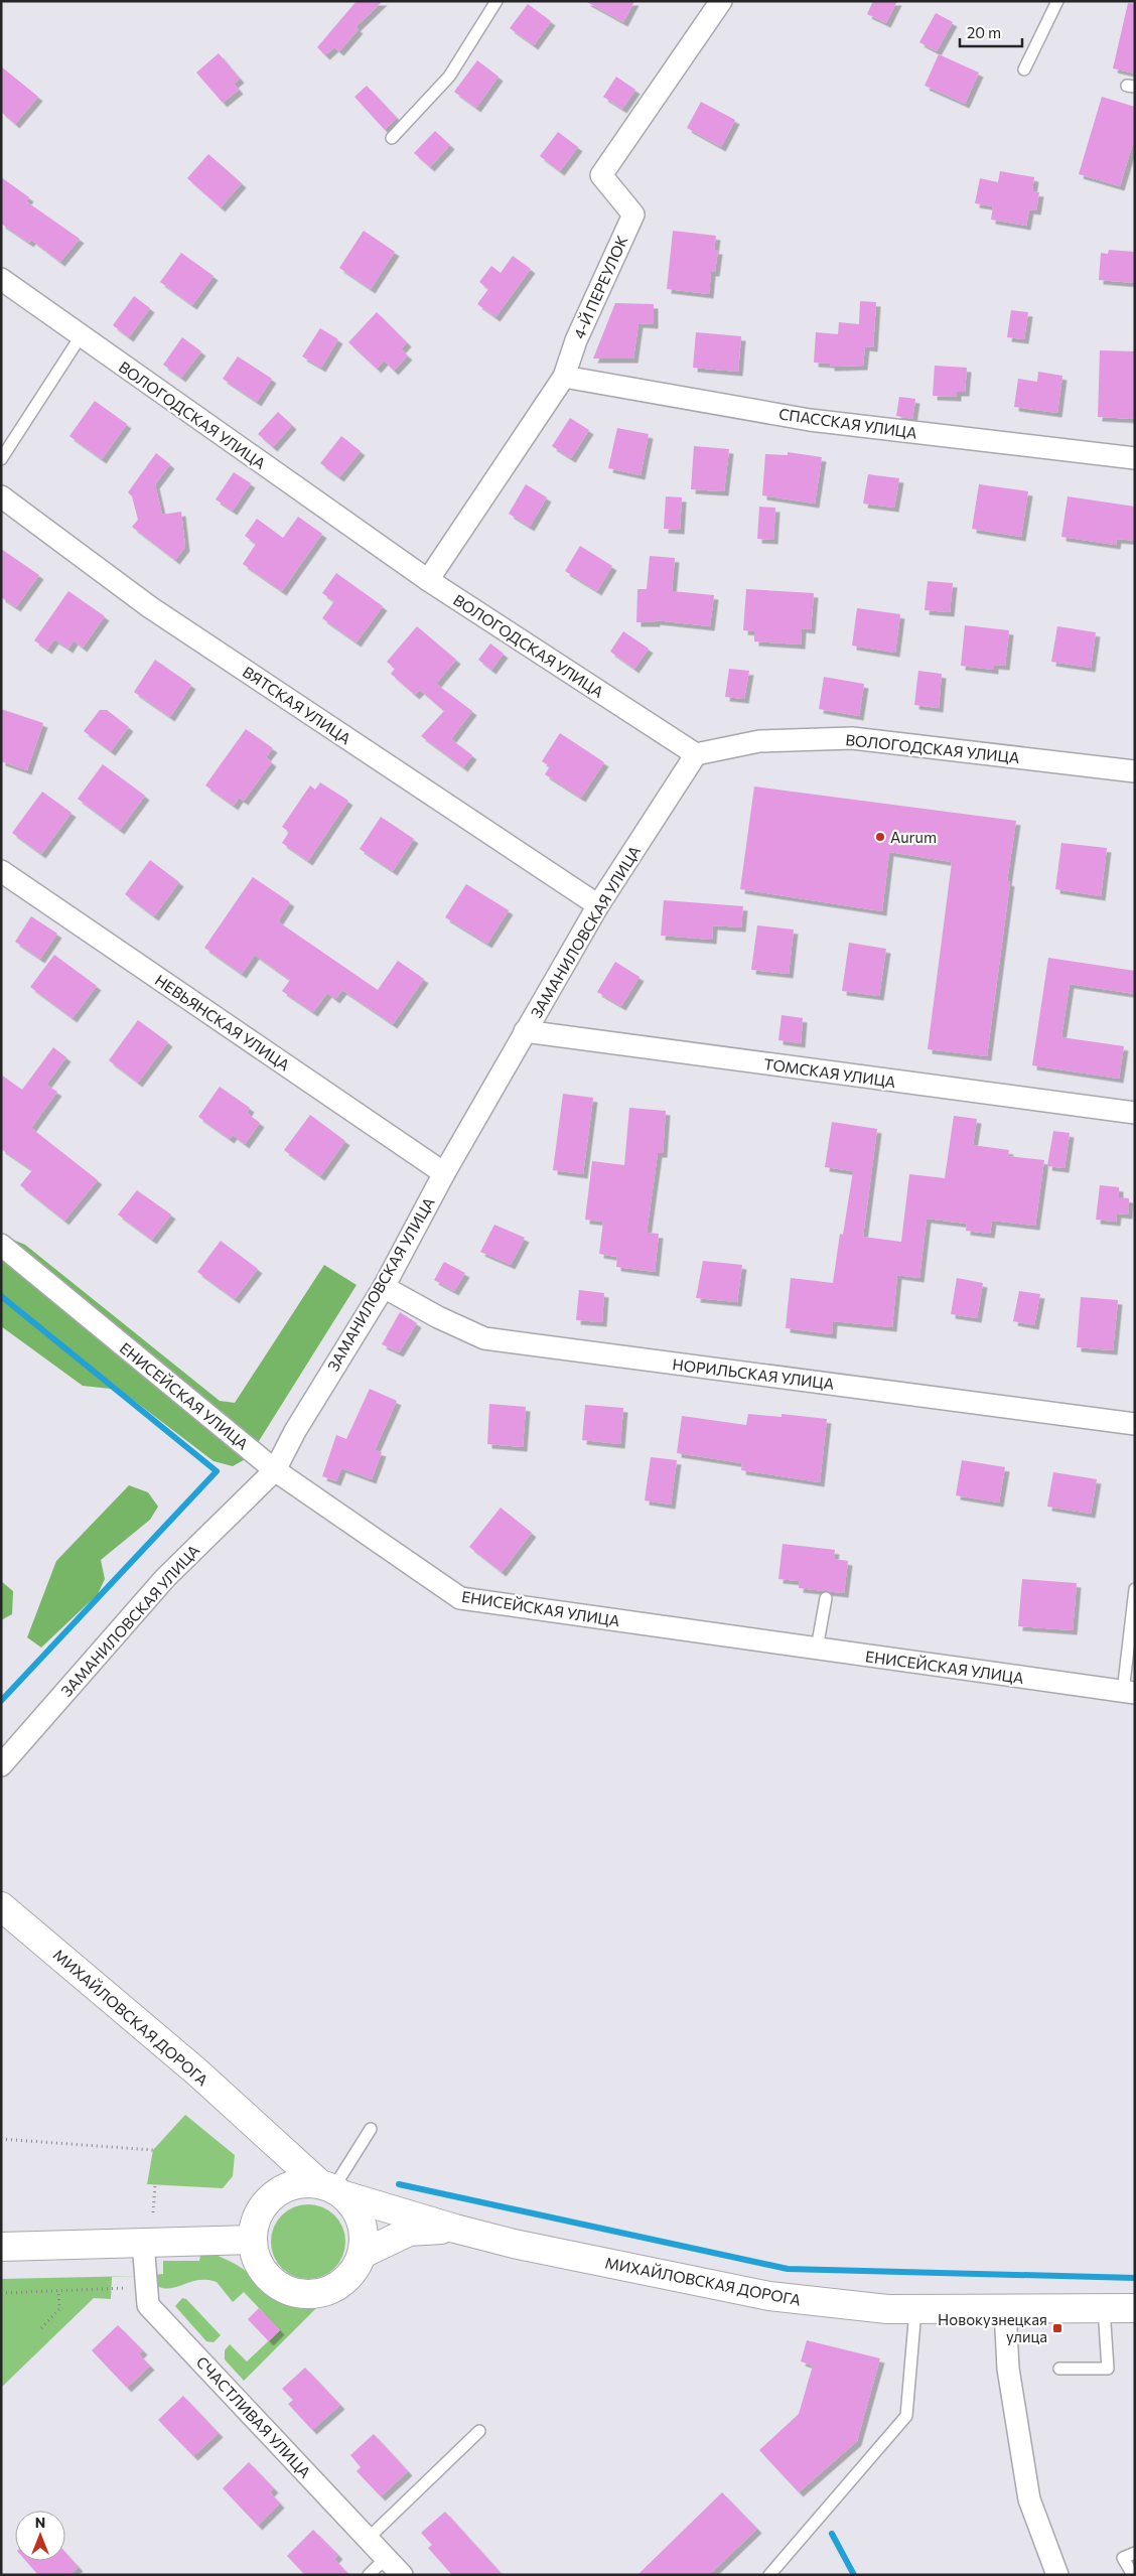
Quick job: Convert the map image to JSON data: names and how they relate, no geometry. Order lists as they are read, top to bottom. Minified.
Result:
{"streets":{"street":["4-Й ПЕРЕУЛОК","ВОЛОГОДСКАЯ УЛИЦА","СПАССКАЯ УЛИЦА","ВЯТСКАЯ УЛИЦА","ЗАМАНИЛОВСКАЯ УЛИЦА","НЕВЬЯНСКАЯ УЛИЦА","ТОМСКАЯ УЛИЦА","НОРИЛЬСКАЯ УЛИЦА","ЕНИСЕЙСКАЯ УЛИЦА","МИХАЙЛОВСКАЯ ДОРОГА","СЧАСТЛИВАЯ УЛИЦА"]},"crossings":[["4-Й ПЕРЕУЛОК","ВОЛОГОДСКАЯ УЛИЦА"],["4-Й ПЕРЕУЛОК","СПАССКАЯ УЛИЦА"],["ВОЛОГОДСКАЯ УЛИЦА","ЗАМАНИЛОВСКАЯ УЛИЦА"],["ВЯТСКАЯ УЛИЦА","ЗАМАНИЛОВСКАЯ УЛИЦА"],["ЗАМАНИЛОВСКАЯ УЛИЦА","НЕВЬЯНСКАЯ УЛИЦА"],["ЗАМАНИЛОВСКАЯ УЛИЦА","ТОМСКАЯ УЛИЦА"],["ЗАМАНИЛОВСКАЯ УЛИЦА","НОРИЛЬСКАЯ УЛИЦА"],["ЗАМАНИЛОВСКАЯ УЛИЦА","ЕНИСЕЙСКАЯ УЛИЦА"]],"places":{"other":["Aurum"],"transit":["Новокузнецкая улица"]},"scale_bar":"20 m","north":"top"}
